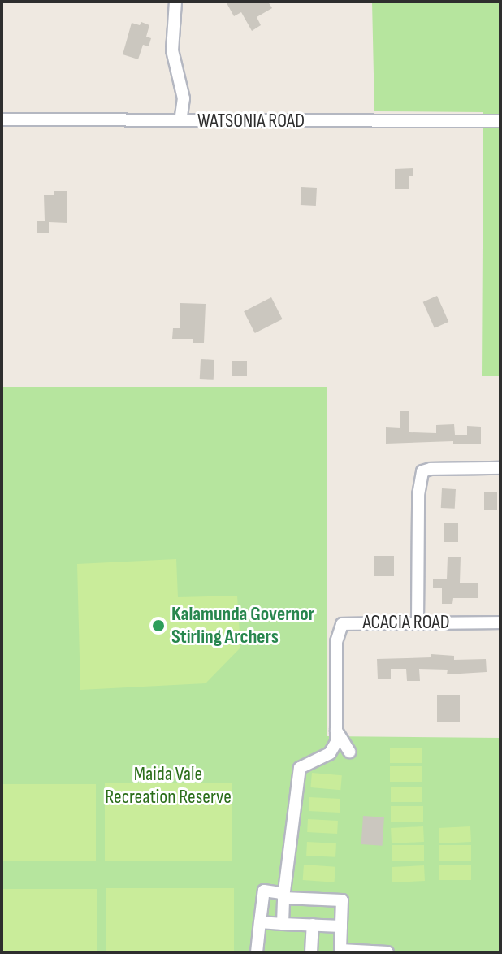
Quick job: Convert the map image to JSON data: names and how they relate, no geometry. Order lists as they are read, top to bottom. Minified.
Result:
{"streets":{"street":["WATSONIA ROAD","ACACIA ROAD"]},"parks":["Maida Vale Recreation Reserve"],"places":["Kalamunda Governor Stirling Archers"]}
